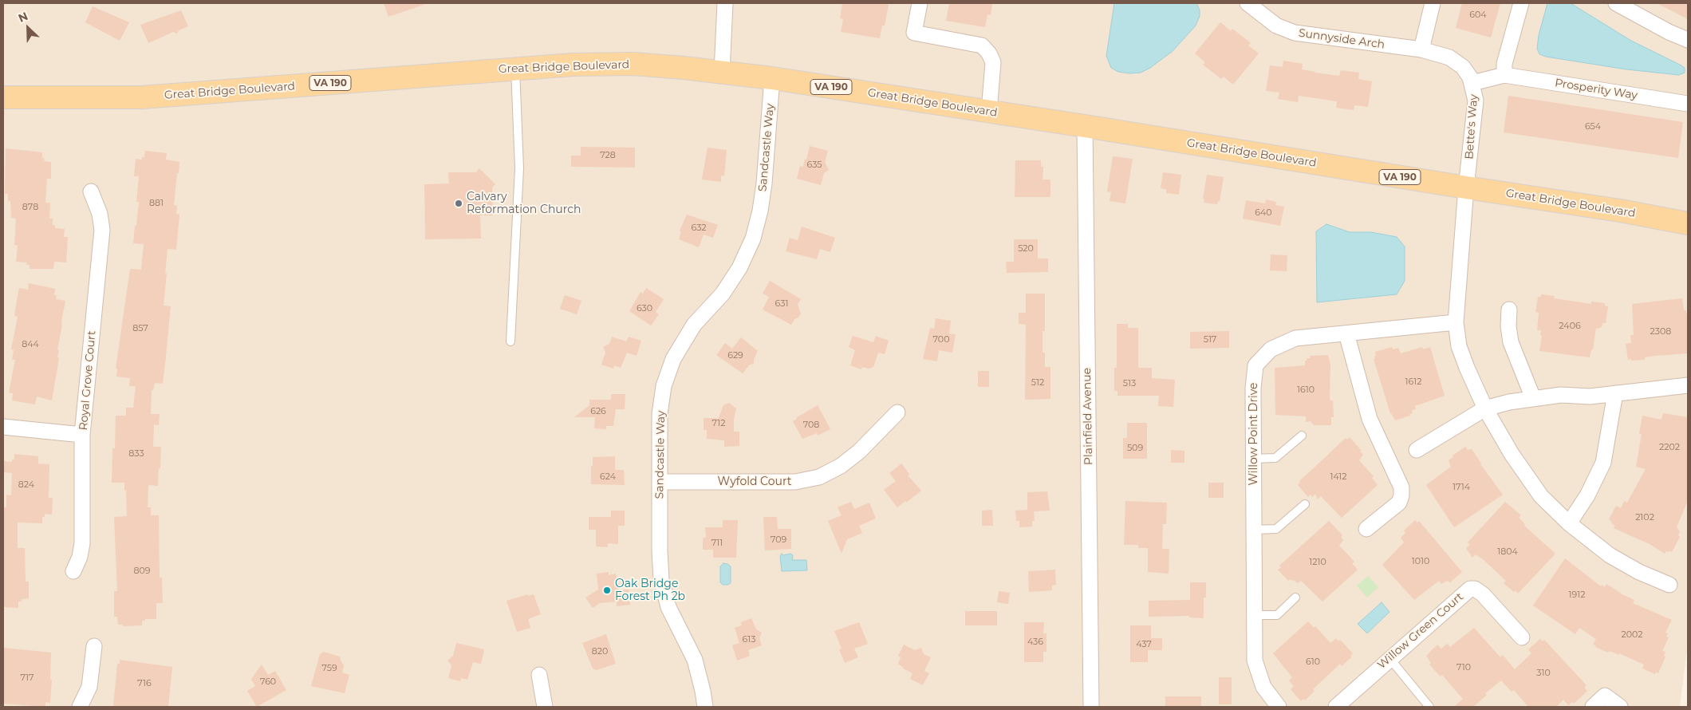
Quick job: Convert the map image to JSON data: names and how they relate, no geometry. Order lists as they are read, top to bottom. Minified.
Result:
{"streets":{"main road":["Great Bridge Boulevard","VA 190"],"street":["Sunnyside Arch","Prosperity Way","Bette's Way","Sandcastle Way","Royal Grove Court","Plainfield Avenue","Willow Point Drive","Wyfold Court","Willow Green Court"]},"crossings":[["Sunnyside Arch","Bette's Way"],["Great Bridge Boulevard","Bette's Way"],["Great Bridge Boulevard","Sandcastle Way"],["Great Bridge Boulevard","Plainfield Avenue"],["Prosperity Way","Bette's Way"],["Sandcastle Way","Wyfold Court"]],"places":["Calvary Reformation Church","Oak Bridge Forest Ph 2b"],"house_numbers":["604","654","728","635","881","878","640","632","520","631","630","2406","857","2308","700","517","844","629","1612","512","513","1610","626","712","708","2202","509","833","624","1412","824","1714","2102","709","711","1804","1010","1210","809","1912","2002","613","436","437","820","610","710","759","310","717","760","716"],"north":"top left"}
